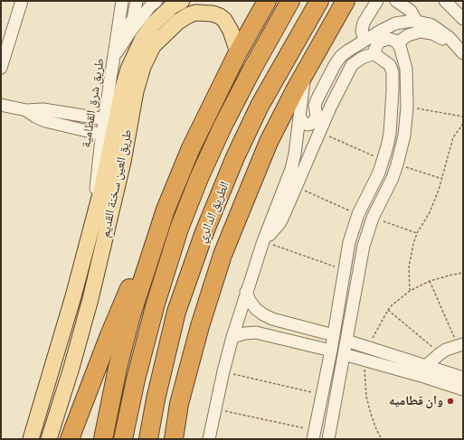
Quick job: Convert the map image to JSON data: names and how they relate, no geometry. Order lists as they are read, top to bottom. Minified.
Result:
{"streets":{"highway":["الطريق الدائري"],"main road":["طريق العين سخنة القديم"],"street":["طريق شرق القطامية"]},"crossings":[["طريق شرق القطامية","طريق العين سخنة القديم"]],"places":["وان قطاميه"]}
